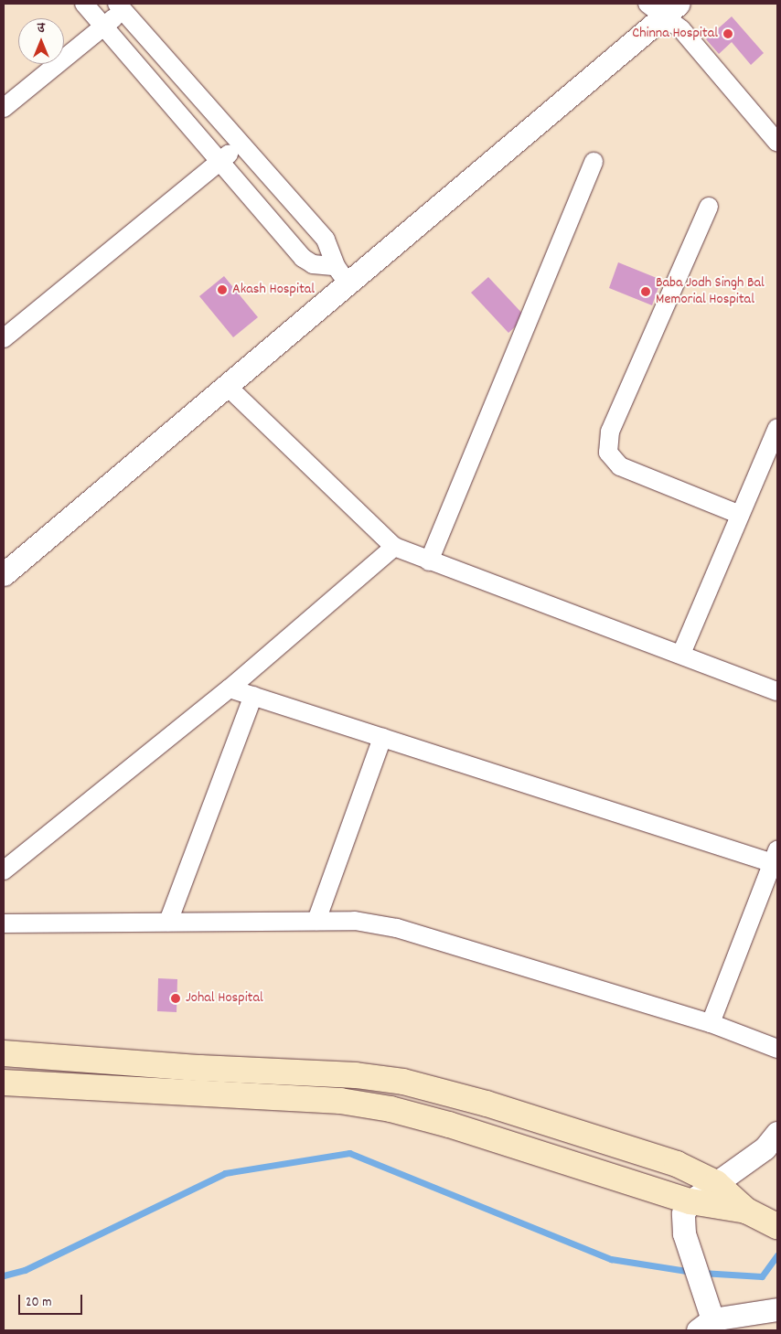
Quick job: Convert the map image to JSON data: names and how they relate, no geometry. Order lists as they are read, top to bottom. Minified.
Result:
{"places":["Chinna Hospital","Akash Hospital","Baba Jodh Singh Bal Memorial Hospital","Johal Hospital"],"scale_bar":"20 m","north":"top"}
